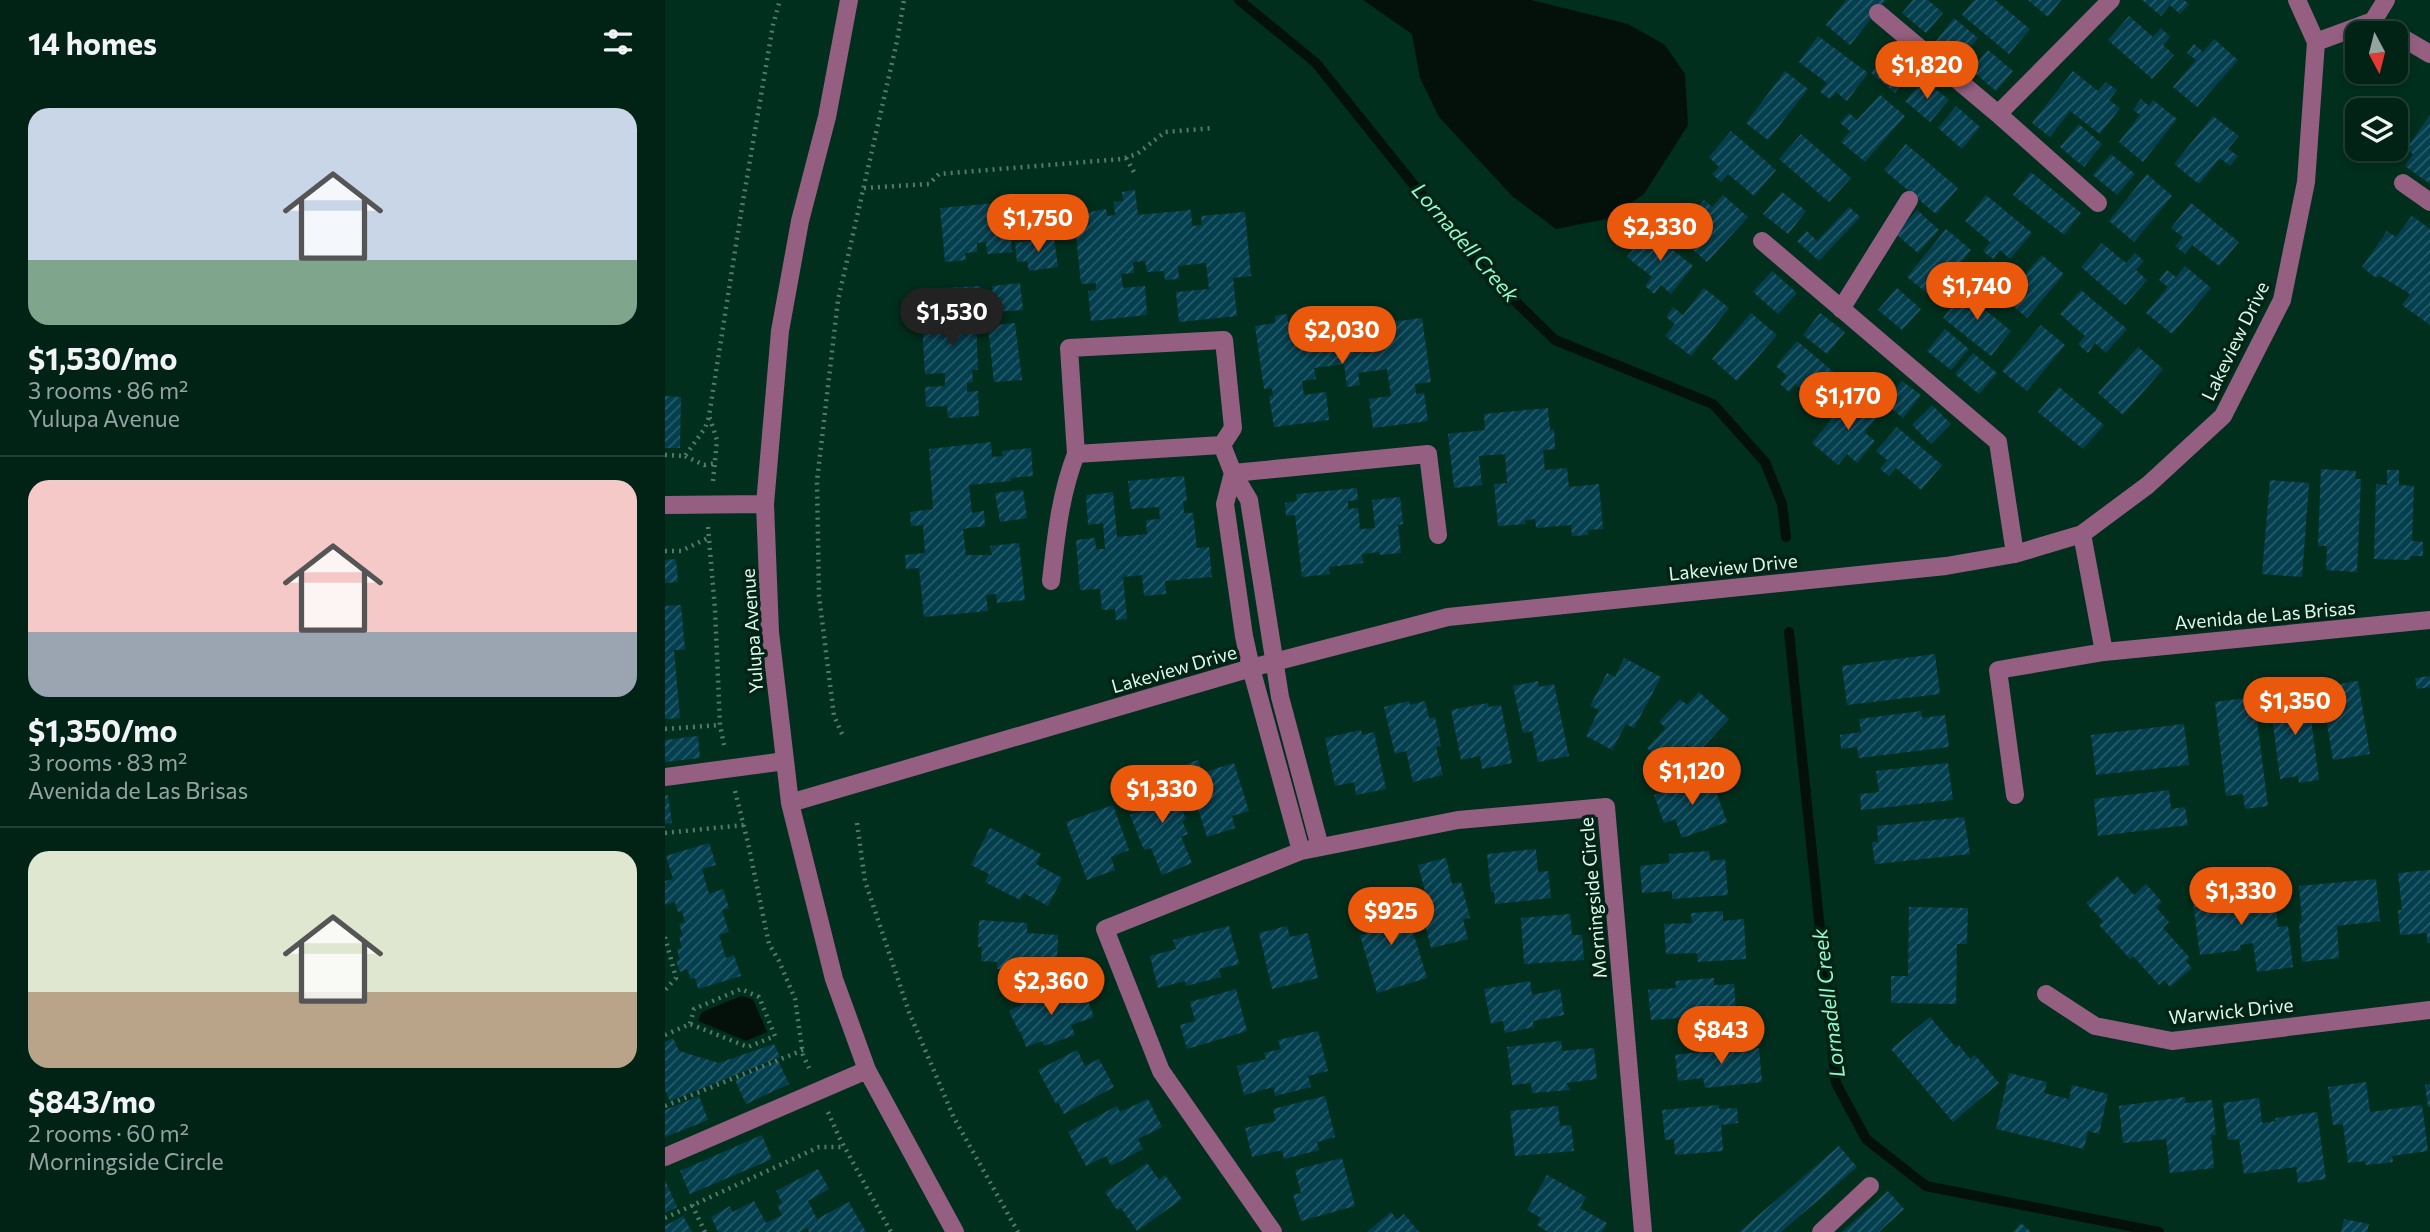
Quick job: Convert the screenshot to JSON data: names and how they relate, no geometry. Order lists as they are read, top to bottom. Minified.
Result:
{"streets":{"street":["Lakeview Drive","Avenida de Las Brisas","Yulupa Avenue","Morningside Circle","Warwick Drive"]},"crossings":[["Lakeview Drive","Yulupa Avenue"]],"water":["Lornadell Creek"],"north":"bottom","page":{"heading":"14 homes","price":["$1,820","$1,750","$2,330","$1,740","$1,530","$2,030","$1,170","$1,350","$1,120","$1,330","$1,330","$925","$2,360","$843"],"list":[{"name":"$1,530/mo","note":"3 rooms · 86 m² · Yulupa Avenue"},{"name":"$1,350/mo","note":"3 rooms · 83 m² · Avenida de Las Brisas"},{"name":"$843/mo","note":"2 rooms · 60 m² · Morningside Circle"}]}}
